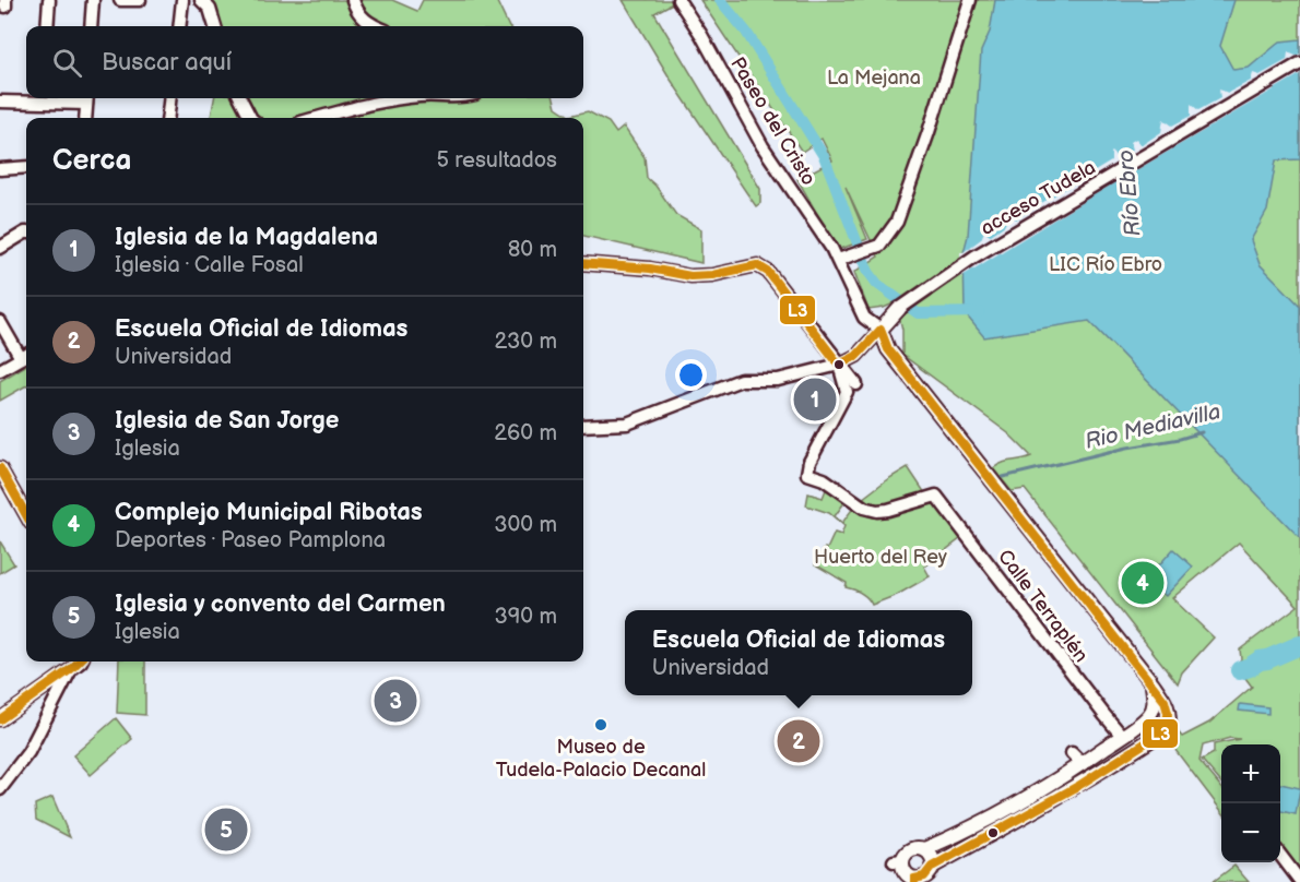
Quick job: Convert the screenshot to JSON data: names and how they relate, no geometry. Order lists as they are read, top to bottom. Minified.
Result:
{"streets":{"street":["Paseo del Cristo","acceso Tudela","Calle Terraplén"]},"water":["Río Ebro","Rio Mediavilla"],"parks":["La Mejana","LIC Río Ebro","Huerto del Rey"],"places":["Museo de Tudela-Palacio Decanal"],"lines":["transit line L3"],"page":{"search":"Buscar aquí","heading":["Cerca","5 resultados"],"list":[{"mark":"1","name":"Iglesia de la Magdalena","note":"Iglesia · Calle Fosal","value":"80 m"},{"mark":"2","name":"Escuela Oficial de Idiomas","note":"Universidad","value":"230 m"},{"mark":"3","name":"Iglesia de San Jorge","note":"Iglesia","value":"260 m"},{"mark":"4","name":"Complejo Municipal Ribotas","note":"Deportes · Paseo Pamplona","value":"300 m"},{"mark":"5","name":"Iglesia y convento del Carmen","note":"Iglesia","value":"390 m"}],"pins":["1","4","3","2","5"],"popup":["Escuela Oficial de Idiomas","Universidad"],"map_buttons":["+","−"]}}
